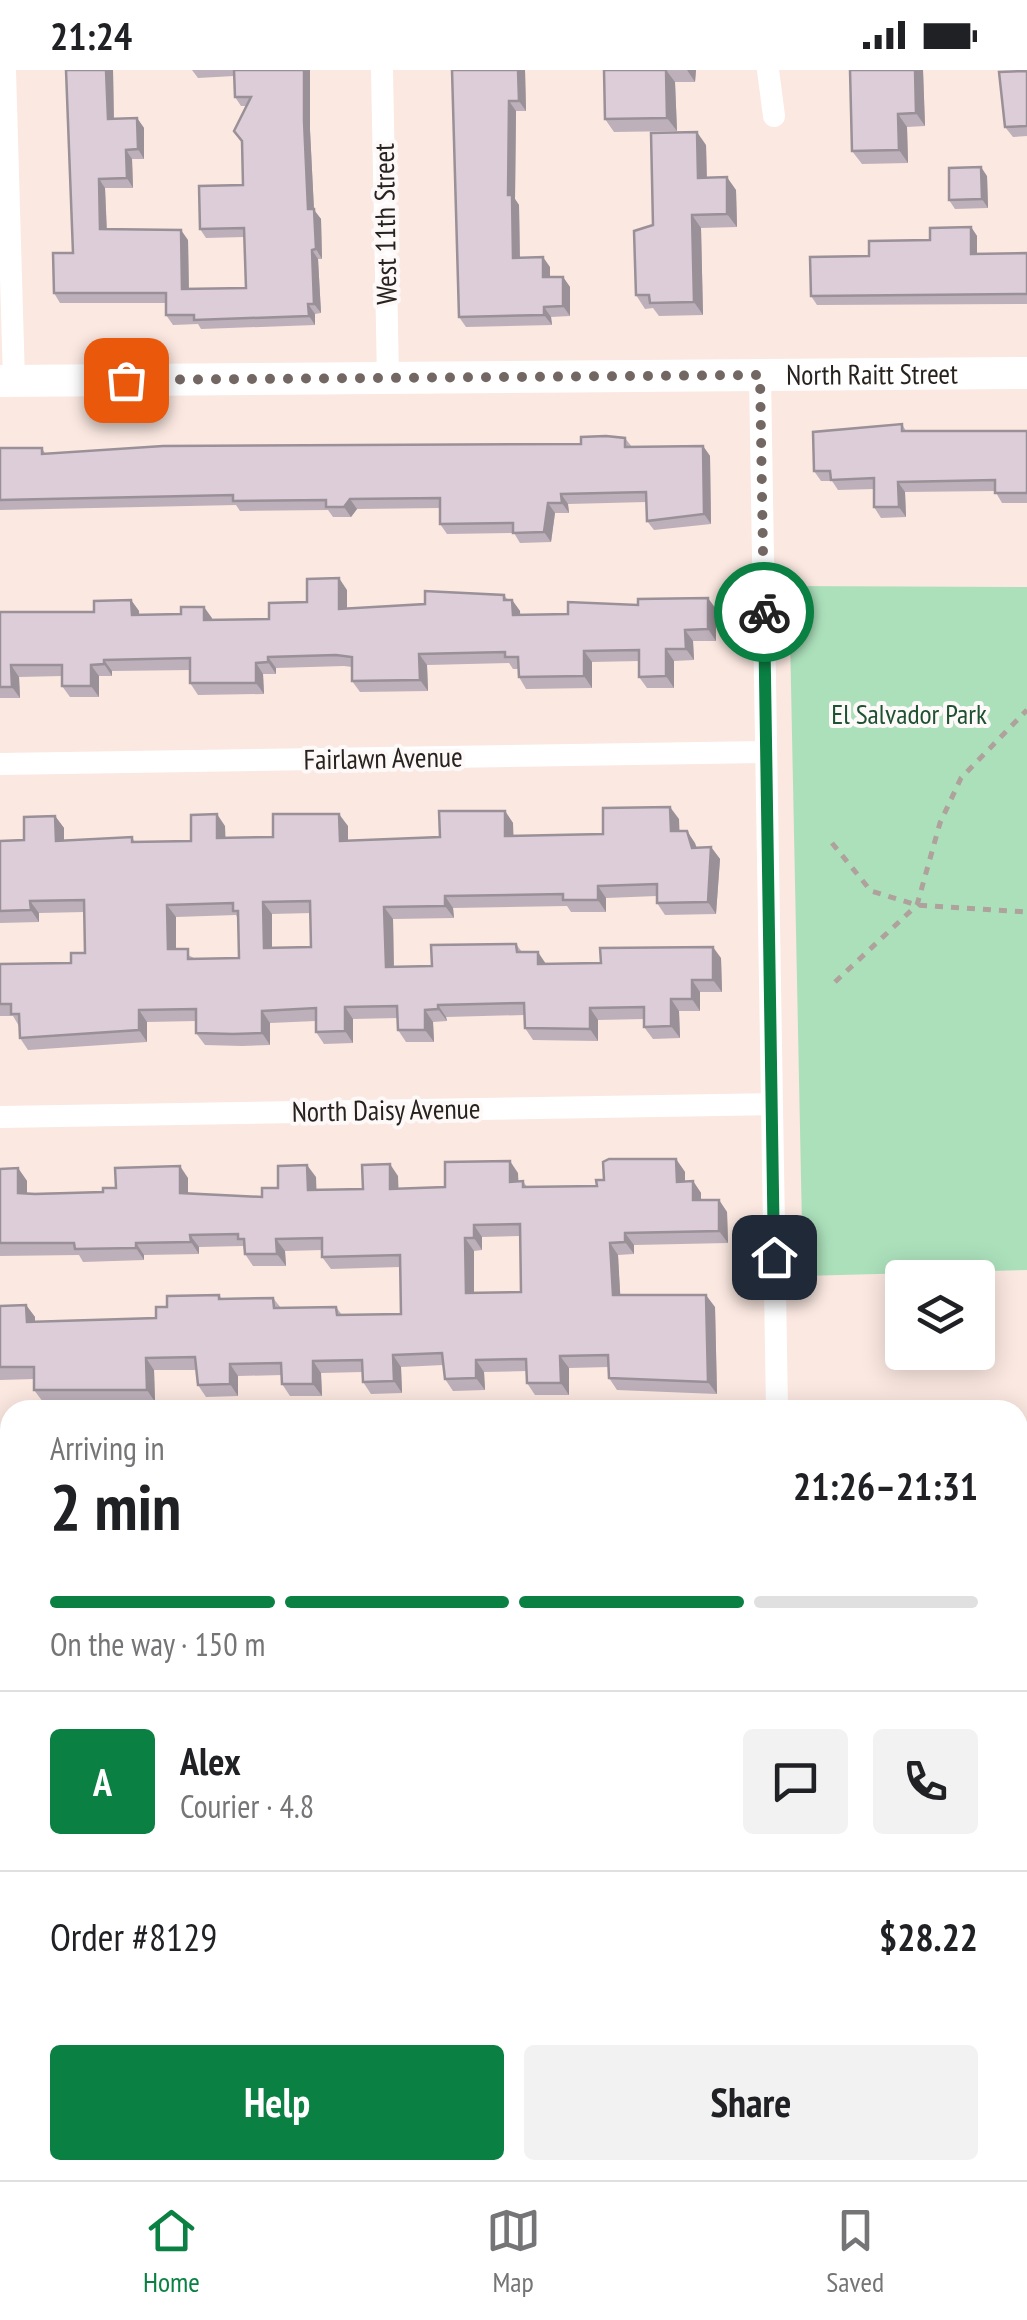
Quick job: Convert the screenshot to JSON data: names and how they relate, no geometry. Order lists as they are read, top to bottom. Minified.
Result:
{"streets":{"street":["West 11th Street","North Raitt Street","Fairlawn Avenue","North Daisy Avenue"]},"crossings":[["West 11th Street","North Raitt Street"]],"parks":["El Salvador Park"],"page":{"status":"21:24","heading":["2 min","Arriving in","21:26–21:31"],"panel":["Alex","Courier · 4.8","Order #8129","$28.22"],"bar":"On the way · 150 m","round":"A","buttons":["Help","Share"],"tabs":["Home","Map","Saved"]}}
